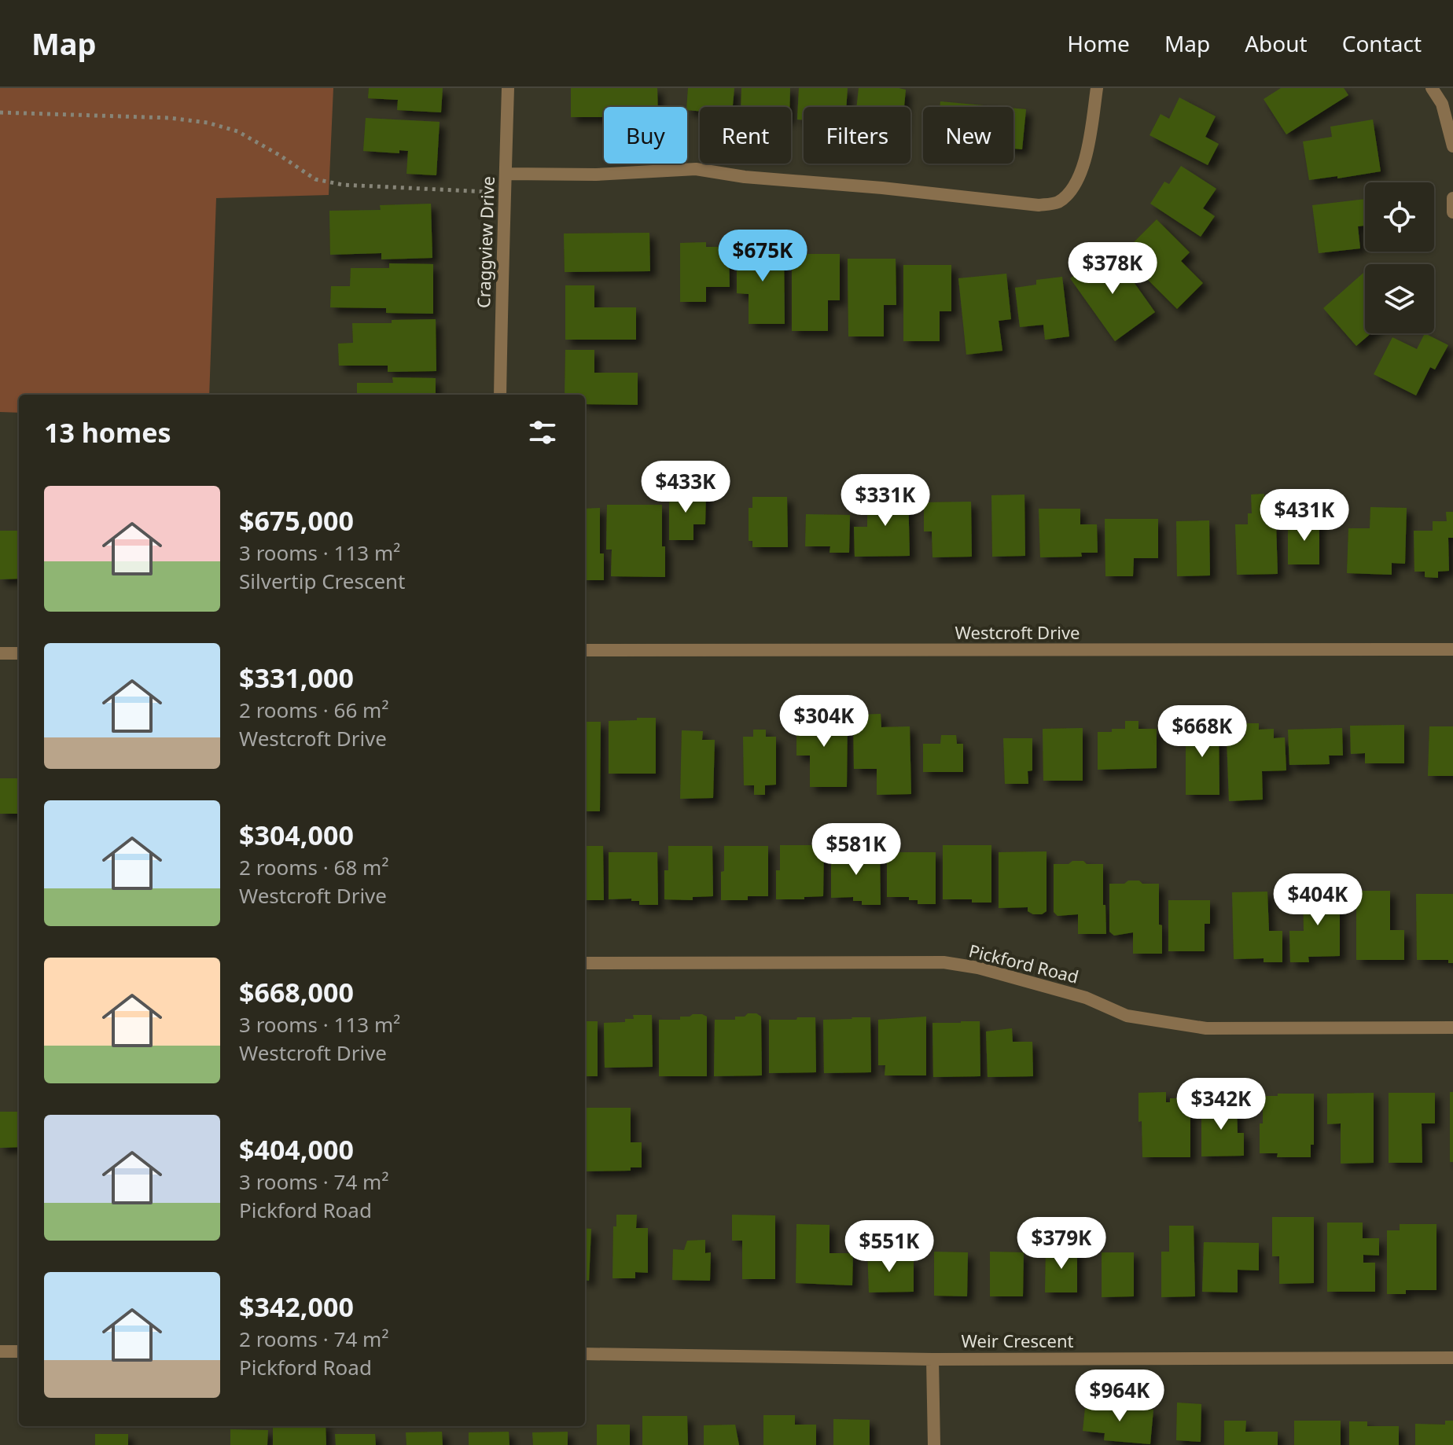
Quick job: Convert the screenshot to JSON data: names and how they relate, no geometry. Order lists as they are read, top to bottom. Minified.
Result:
{"streets":{"street":["Craggview Drive","Westcroft Drive","Pickford Road","Weir Crescent"]},"page":{"header":"Map","nav":["Home","Map","About","Contact"],"chip":["Buy","Rent","Filters","New"],"price":["$675K","$378K","$433K","$331K","$431K","$304K","$668K","$581K","$404K","$342K","$379K","$551K","$964K"],"heading":"13 homes","list":[{"name":"$675,000","note":"3 rooms · 113 m² · Silvertip Crescent"},{"name":"$331,000","note":"2 rooms · 66 m² · Westcroft Drive"},{"name":"$304,000","note":"2 rooms · 68 m² · Westcroft Drive"},{"name":"$668,000","note":"3 rooms · 113 m² · Westcroft Drive"},{"name":"$404,000","note":"3 rooms · 74 m² · Pickford Road"},{"name":"$342,000","note":"2 rooms · 74 m² · Pickford Road"}]}}
